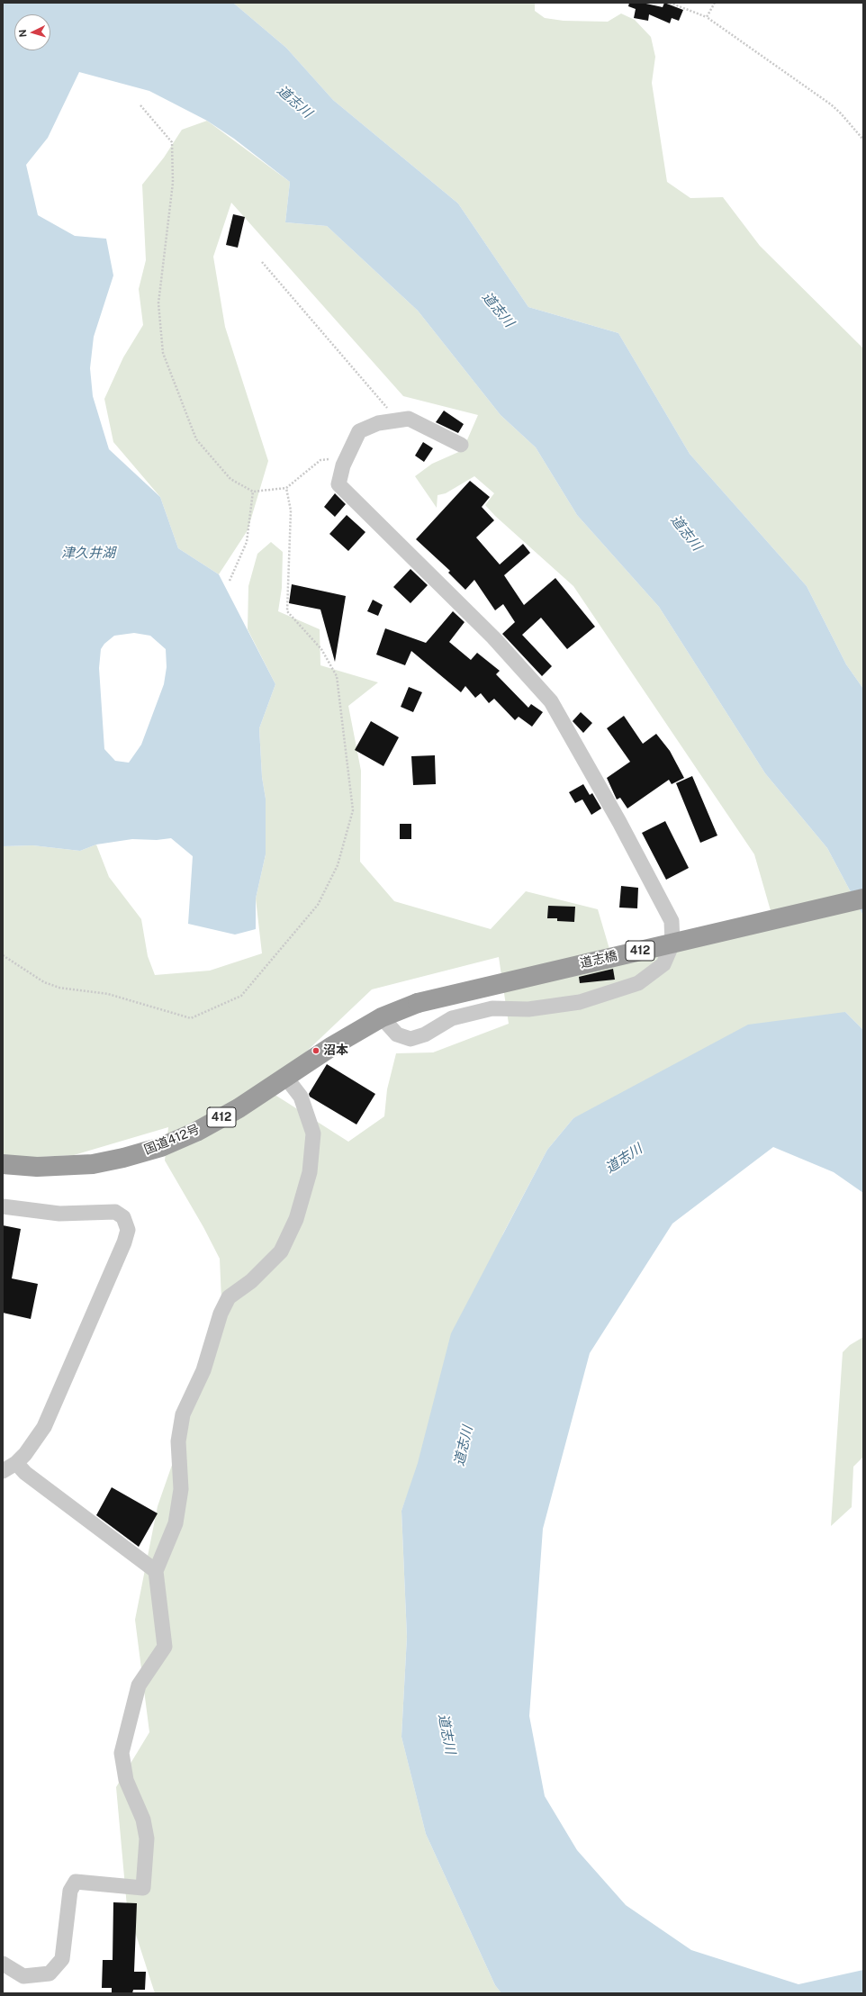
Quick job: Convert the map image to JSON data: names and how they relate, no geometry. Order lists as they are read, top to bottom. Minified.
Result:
{"streets":{"highway":["412","道志橋","国道412号"]},"crossings":[["道志橋","国道412号"]],"water":["道志川","津久井湖"],"places":["沼本"],"north":"left"}
